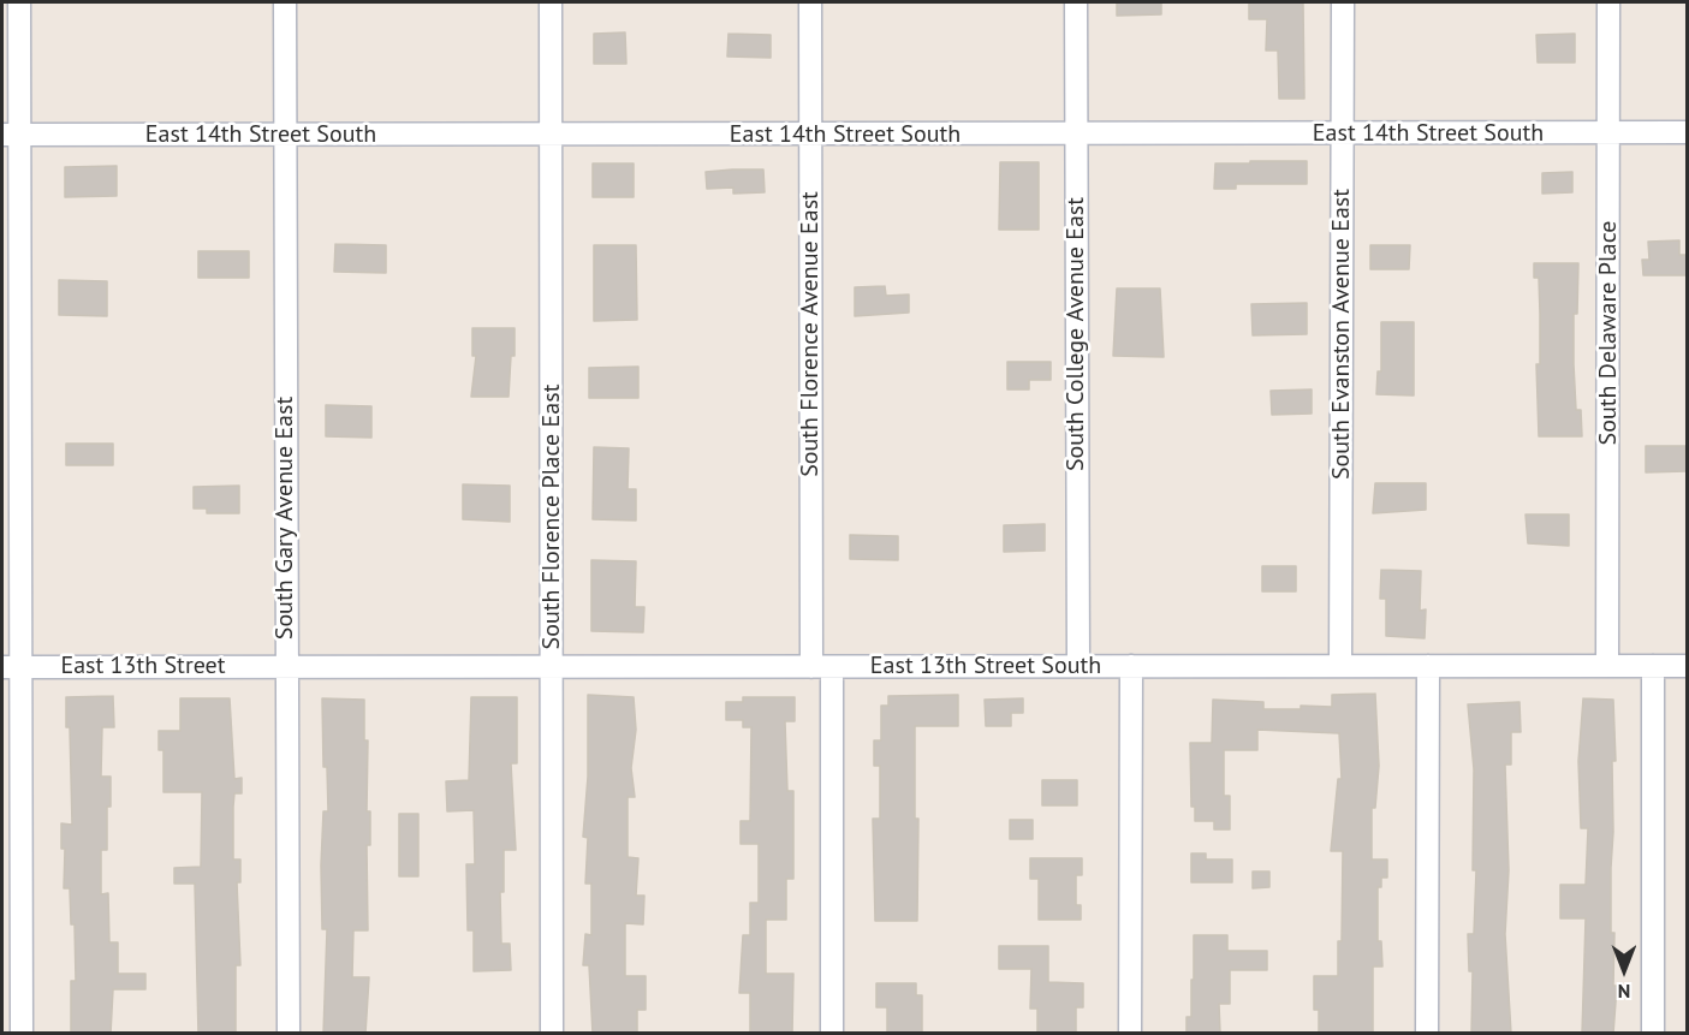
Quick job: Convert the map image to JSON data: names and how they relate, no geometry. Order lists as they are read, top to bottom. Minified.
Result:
{"streets":{"street":["East 14th Street South","South Delaware Place","South Florence Avenue East","South College Avenue East","South Evanston Avenue East","South Florence Place East","South Gary Avenue East","East 13th Street","East 13th Street South"]},"crossings":[["East 14th Street South","South Delaware Place"],["East 14th Street South","South Florence Avenue East"],["East 14th Street South","South College Avenue East"],["East 14th Street South","South Evanston Avenue East"],["East 14th Street South","South Florence Place East"],["East 14th Street South","South Gary Avenue East"],["South Delaware Place","East 13th Street South"],["South Florence Avenue East","East 13th Street South"],["South College Avenue East","East 13th Street South"],["South Evanston Avenue East","East 13th Street South"],["South Florence Place East","East 13th Street South"],["South Gary Avenue East","East 13th Street"],["South Gary Avenue East","East 13th Street South"],["East 13th Street","East 13th Street South"]],"north":"bottom"}
